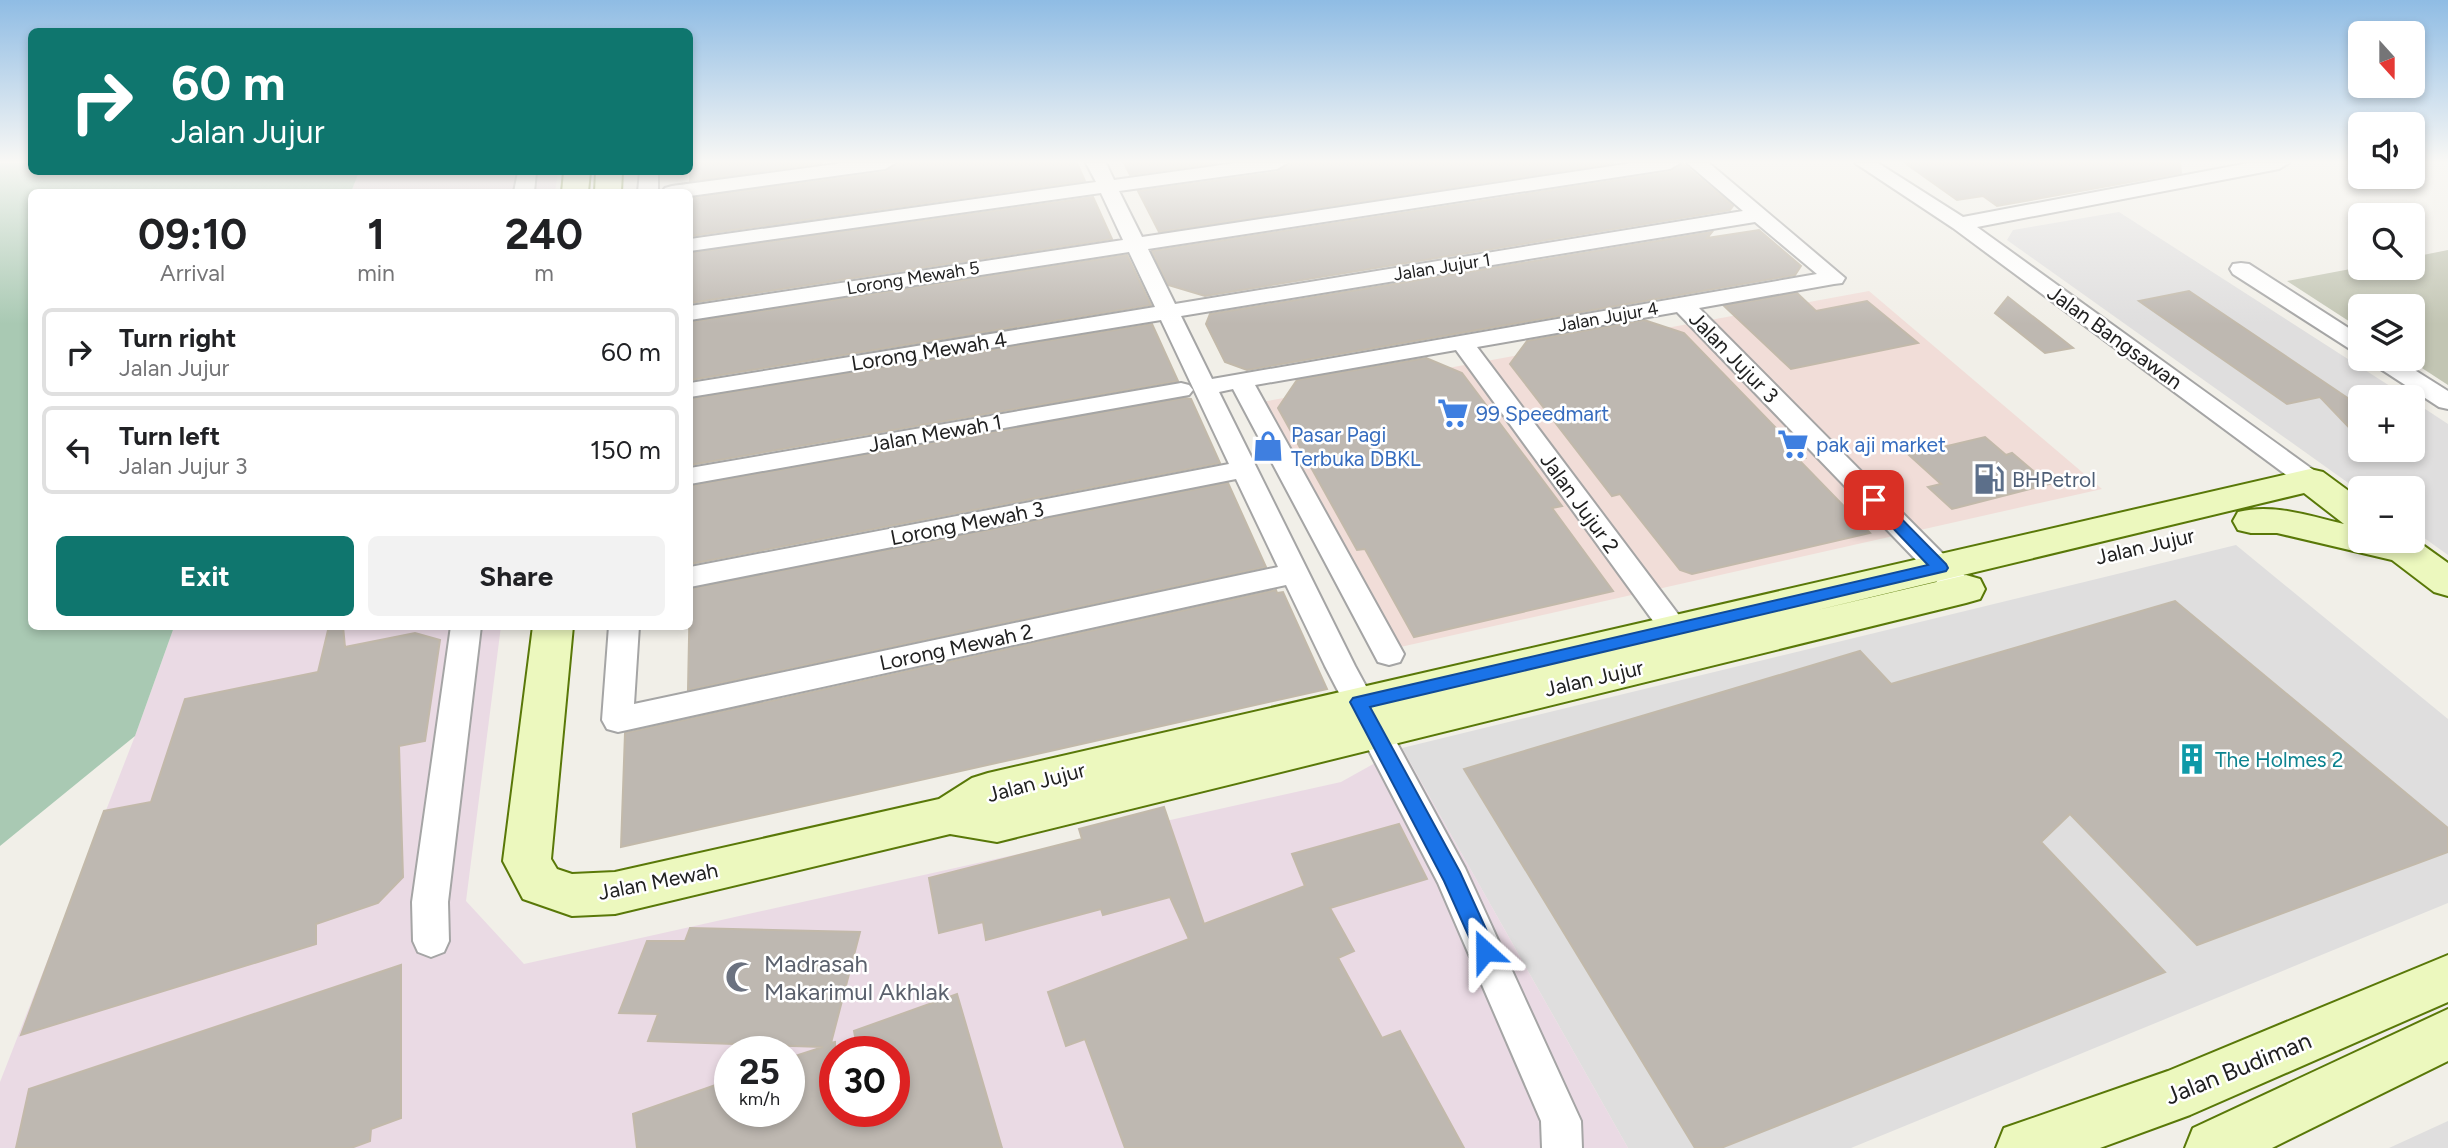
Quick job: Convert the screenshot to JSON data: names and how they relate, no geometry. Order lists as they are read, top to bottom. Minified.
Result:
{"streets":{"street":["Jalan Jujur 1","Lorong Mewah 5","Jalan Jujur 4","Jalan Bangsawan","Lorong Mewah 4","Jalan Jujur 3","Jalan Mewah 1","Jalan Jujur 2","Lorong Mewah 3","Jalan Jujur","Lorong Mewah 2","Jalan Mewah","Jalan Budiman"]},"crossings":[["Jalan Jujur 1","Lorong Mewah 4"],["Jalan Jujur 4","Jalan Jujur 3"],["Jalan Bangsawan","Jalan Jujur"],["Jalan Jujur 3","Jalan Jujur"],["Jalan Jujur 2","Jalan Jujur"],["Jalan Jujur","Jalan Mewah"]],"places":{"supermarket":["99 Speedmart","pak aji market"],"shop":["Pasar Pagi Terbuka DBKL"],"fuel station":["BHPetrol"],"building":["The Holmes 2"],"mosque":["Madrasah Makarimul Akhlak"]},"north":"bottom","page":{"map_buttons":["+","−"],"turn":["60 m","Jalan Jujur"],"eta":["09:10","Arrival","1","min","240","m"],"list":[{"name":"Turn right","note":"Jalan Jujur","value":"60 m"},{"name":"Turn left","note":"Jalan Jujur 3","value":"150 m"}],"buttons":["Exit","Share"],"speed":"25 km/h","limit":"30"}}
